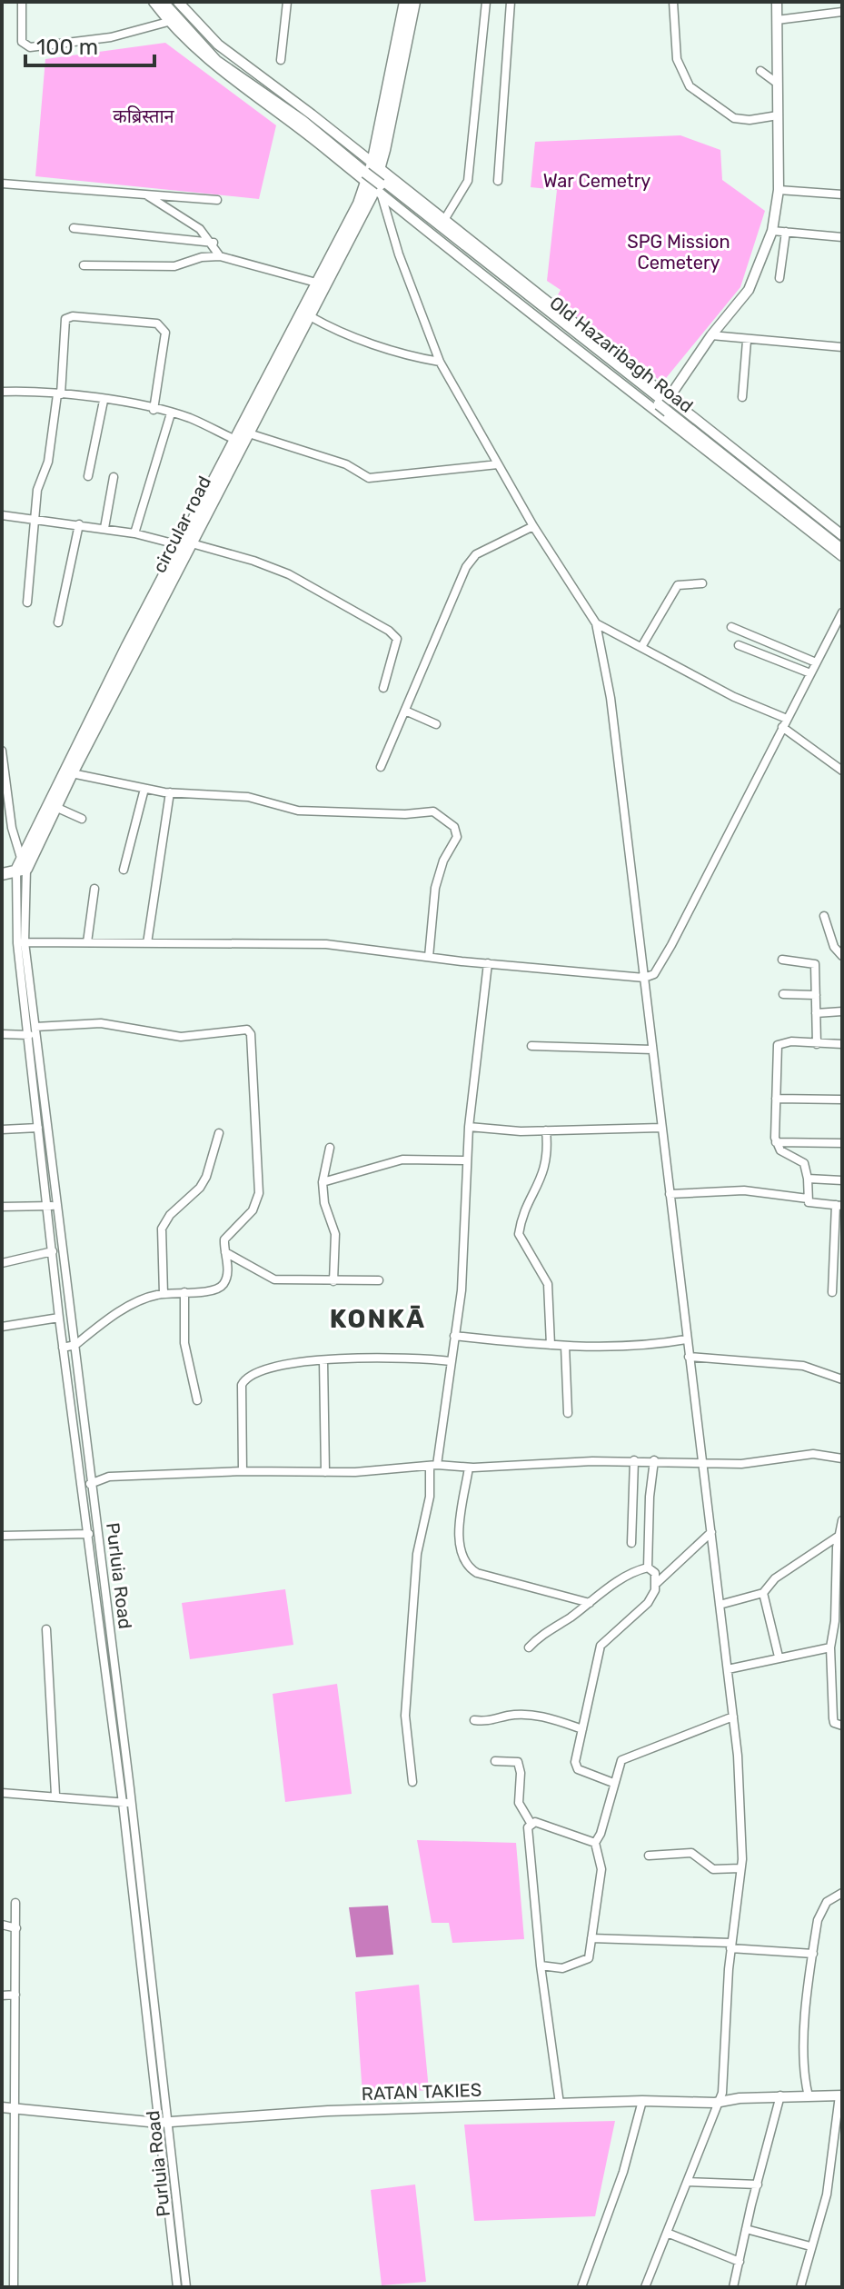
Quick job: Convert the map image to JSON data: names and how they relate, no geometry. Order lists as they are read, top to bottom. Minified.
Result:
{"streets":{"main road":["Old Hazaribagh Road","circular road"],"street":["Purluia Road","RATAN TAKIES"]},"crossings":[["Old Hazaribagh Road","circular road"],["circular road","Purluia Road"],["Purluia Road","RATAN TAKIES"]],"districts":["KONKĀ"],"parks":["कब्रिस्तान","War Cemetry","SPG Mission Cemetery"],"scale_bar":"100 m"}
